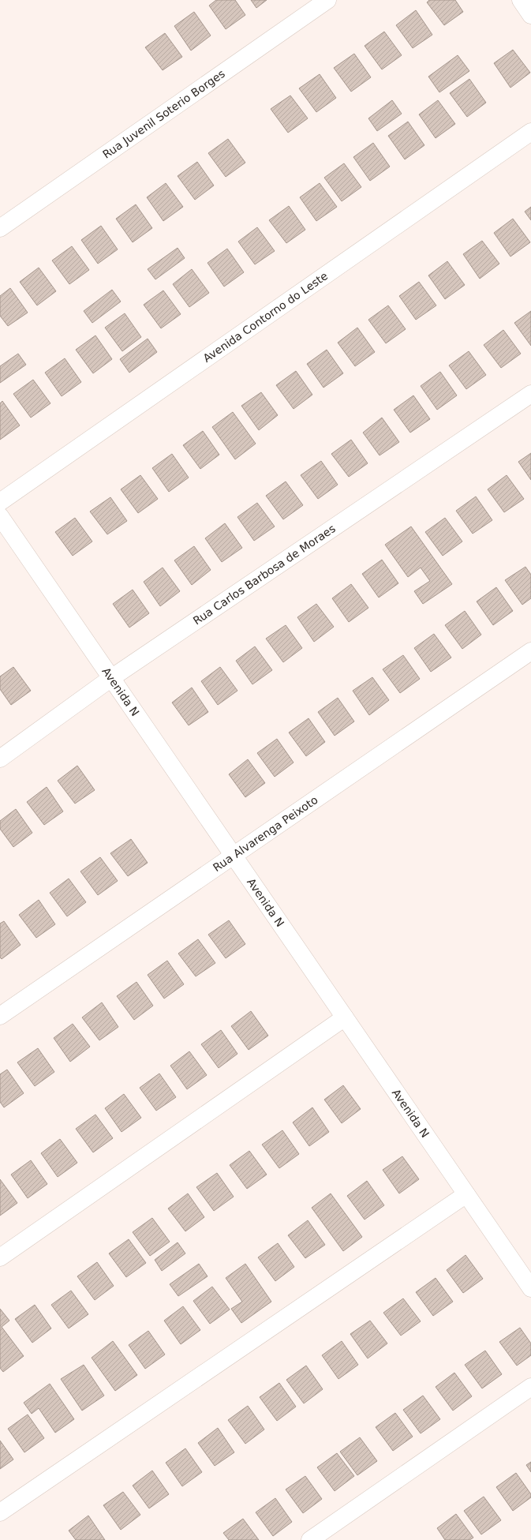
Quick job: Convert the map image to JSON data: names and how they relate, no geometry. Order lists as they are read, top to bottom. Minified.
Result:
{"streets":{"street":["Rua Juvenil Soterio Borges","Avenida Contorno do Leste","Rua Carlos Barbosa de Moraes","Avenida N","Rua Alvarenga Peixoto"]},"crossings":[["Rua Carlos Barbosa de Moraes","Avenida N"],["Avenida N","Rua Alvarenga Peixoto"]]}
